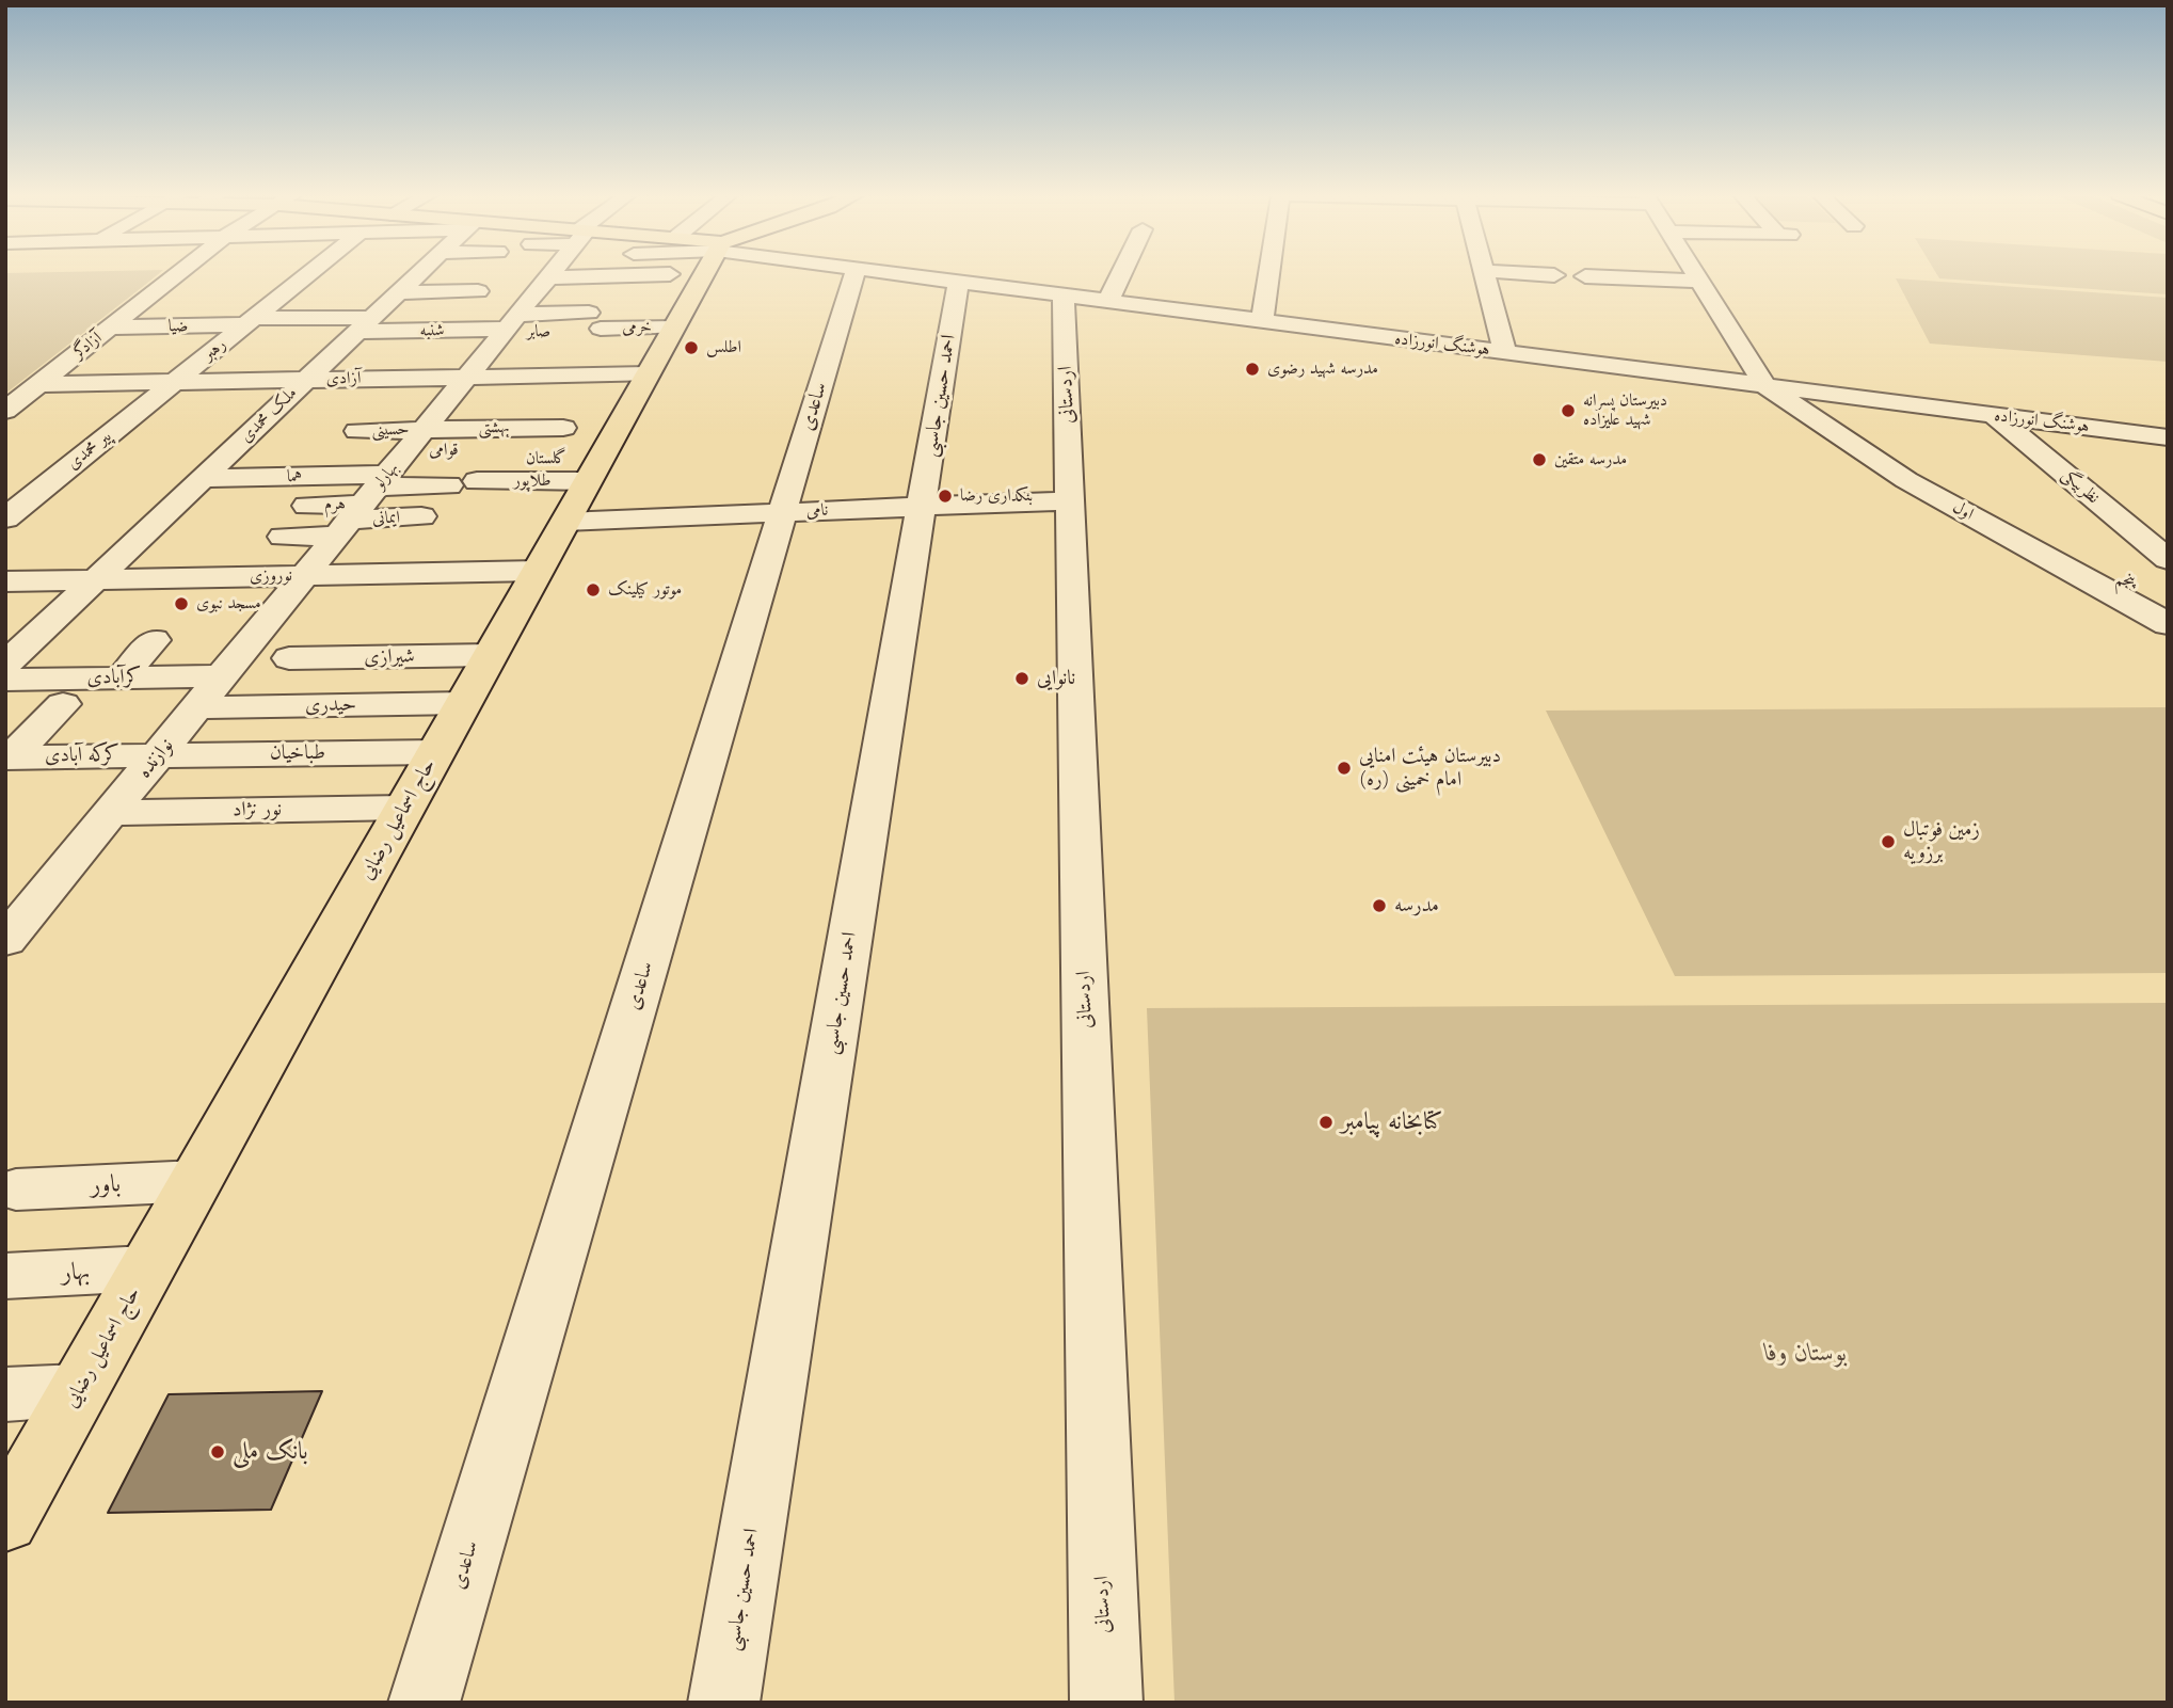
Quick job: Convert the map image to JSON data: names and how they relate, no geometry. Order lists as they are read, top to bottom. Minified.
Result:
{"streets":{"main road":["حاج اسماعیل رضایی"],"street":["ضیا","خرمی","شنبه","صابر","هوشنگ انورزاده","آزادگر","رهبر","آزادی","اردستانی","احمد حسین جاسبی","ساعدی","ملک محمدی","بهشتی","حسینی","پیر محمدی","قوامی","بهارلو","هما","طلاپور","نظربیگی","هرم","نامی","اول","ایمانی","نوروزی","پنجم","شیرازی","کرآبادی","حیدری","طباخیان","کرکه آبادی","نوازنده","نور نژاد","باور","بهار"]},"crossings":[["ضیا","شنبه"],["ضیا","آزادگر"],["ضیا","رهبر"],["ضیا","ملک محمدی"],["خرمی","شنبه"],["خرمی","صابر"],["خرمی","بهارلو"],["خرمی","حاج اسماعیل رضایی"],["شنبه","صابر"],["شنبه","ملک محمدی"],["شنبه","بهارلو"],["صابر","بهارلو"],["هوشنگ انورزاده","اردستانی"],["هوشنگ انورزاده","احمد حسین جاسبی"],["هوشنگ انورزاده","نظربیگی"],["هوشنگ انورزاده","اول"],["آزادگر","آزادی"],["رهبر","آزادی"],["رهبر","پیر محمدی"],["آزادی","ملک محمدی"],["آزادی","پیر محمدی"],["آزادی","بهارلو"],["آزادی","حاج اسماعیل رضایی"],["اردستانی","نامی"],["احمد حسین جاسبی","نامی"],["ساعدی","نامی"],["ملک محمدی","هما"],["ملک محمدی","نوروزی"],["ملک محمدی","کرآبادی"],["بهشتی","حسینی"],["بهشتی","بهارلو"],["حسینی","بهارلو"],["قوامی","بهارلو"],["قوامی","طلاپور"],["بهارلو","هما"],["بهارلو","هرم"],["بهارلو","ایمانی"],["بهارلو","نوروزی"],["بهارلو","نوازنده"],["هما","هرم"],["هما","ایمانی"],["طلاپور","حاج اسماعیل رضایی"],["هرم","ایمانی"],["نامی","حاج اسماعیل رضایی"],["اول","پنجم"],["نوروزی","نوازنده"],["نوروزی","حاج اسماعیل رضایی"],["شیرازی","حاج اسماعیل رضایی"],["کرآبادی","نوازنده"],["حیدری","نوازنده"],["حیدری","حاج اسماعیل رضایی"],["طباخیان","کرکه آبادی"],["طباخیان","نوازنده"],["طباخیان","حاج اسماعیل رضایی"],["کرکه آبادی","نوازنده"],["نوازنده","نور نژاد"],["نور نژاد","حاج اسماعیل رضایی"],["حاج اسماعیل رضایی","باور"],["حاج اسماعیل رضایی","بهار"]],"parks":["بوستان وفا"],"places":["اطلس","مدرسه شهید رضوی","دبیرستان پسرانه شهید علیزاده","مدرسه متقین","بنکداری رضا","موتور کیلینک","مسجد نبوی","نانوایی","دبیرستان هیئت امنایی امام خمینی (ره)","زمین فوتبال برزویه","مدرسه","کتابخانه پیامبر","بانک ملی"]}
